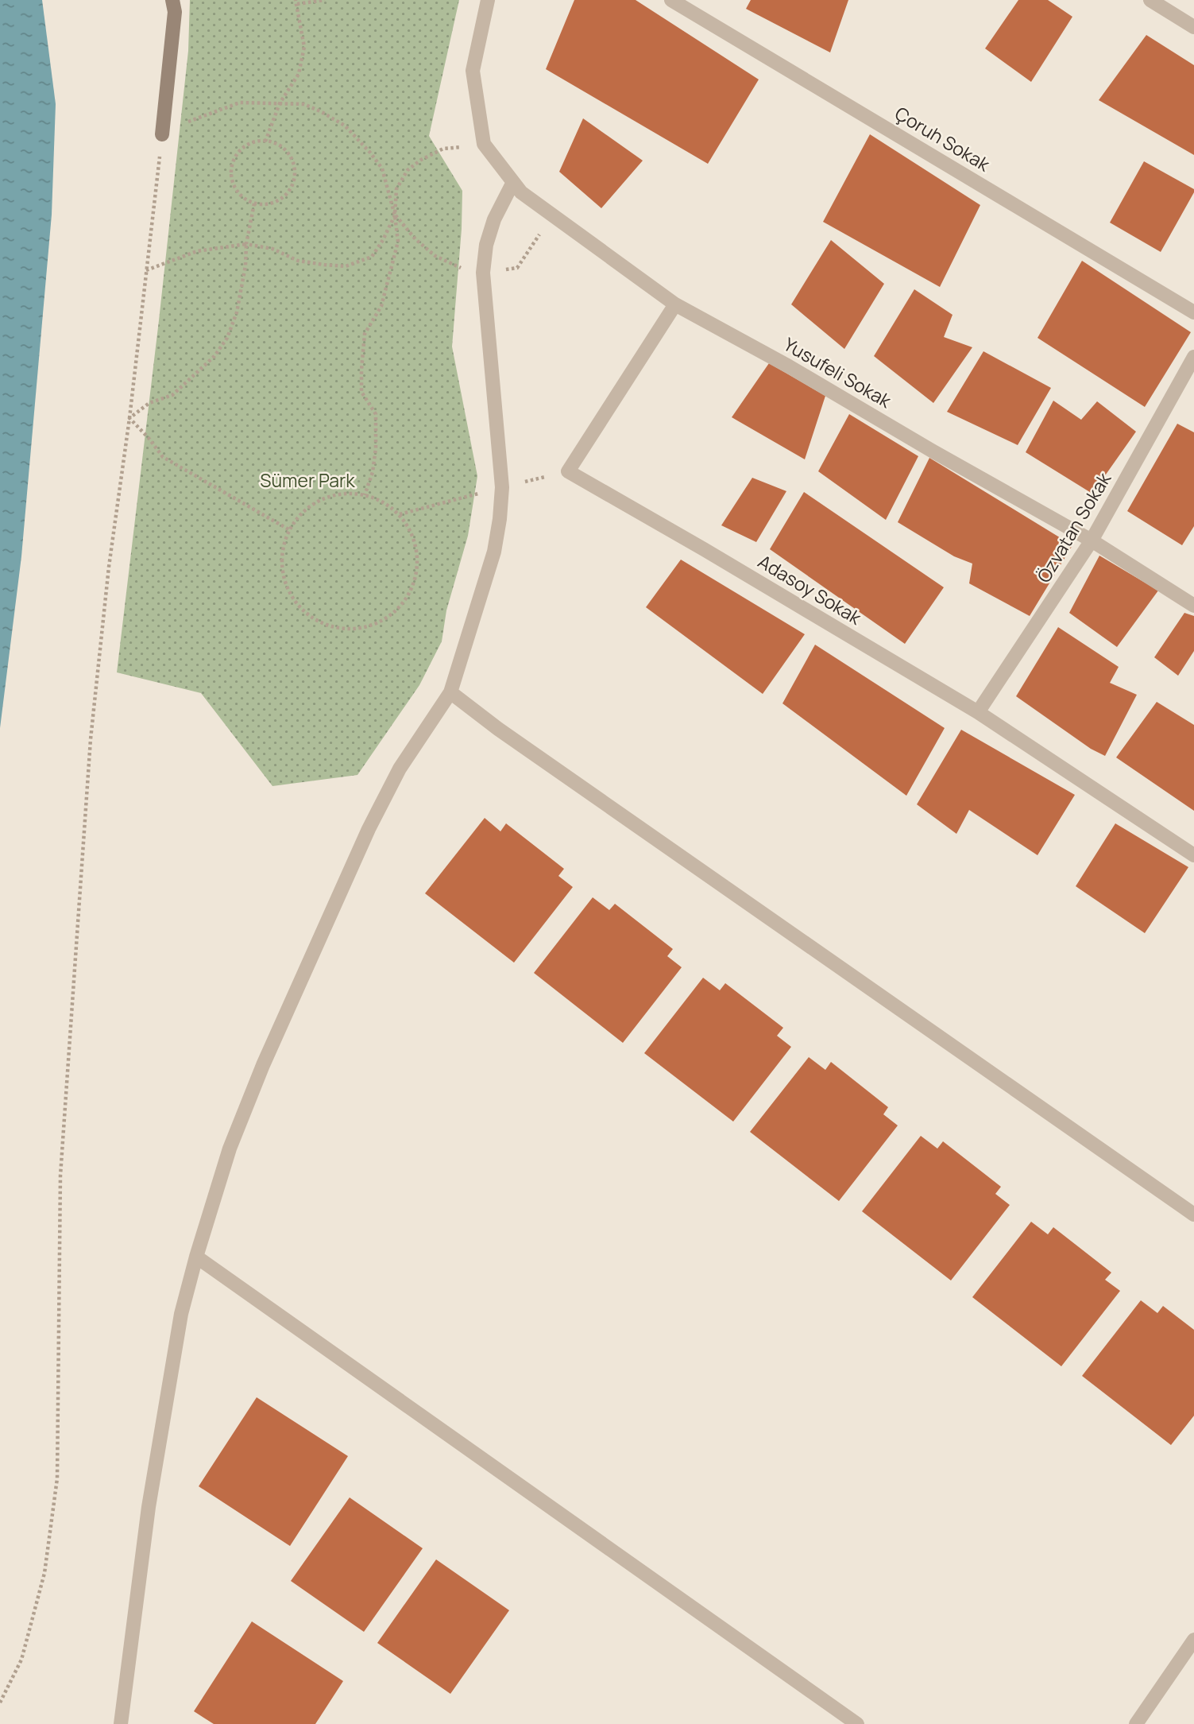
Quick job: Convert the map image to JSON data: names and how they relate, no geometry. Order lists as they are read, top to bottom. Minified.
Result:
{"streets":{"street":["Çoruh Sokak","Yusufeli Sokak","Özvatan Sokak","Adasoy Sokak"]},"crossings":[["Yusufeli Sokak","Özvatan Sokak"],["Yusufeli Sokak","Adasoy Sokak"],["Özvatan Sokak","Adasoy Sokak"]],"parks":["Sümer Park"]}
